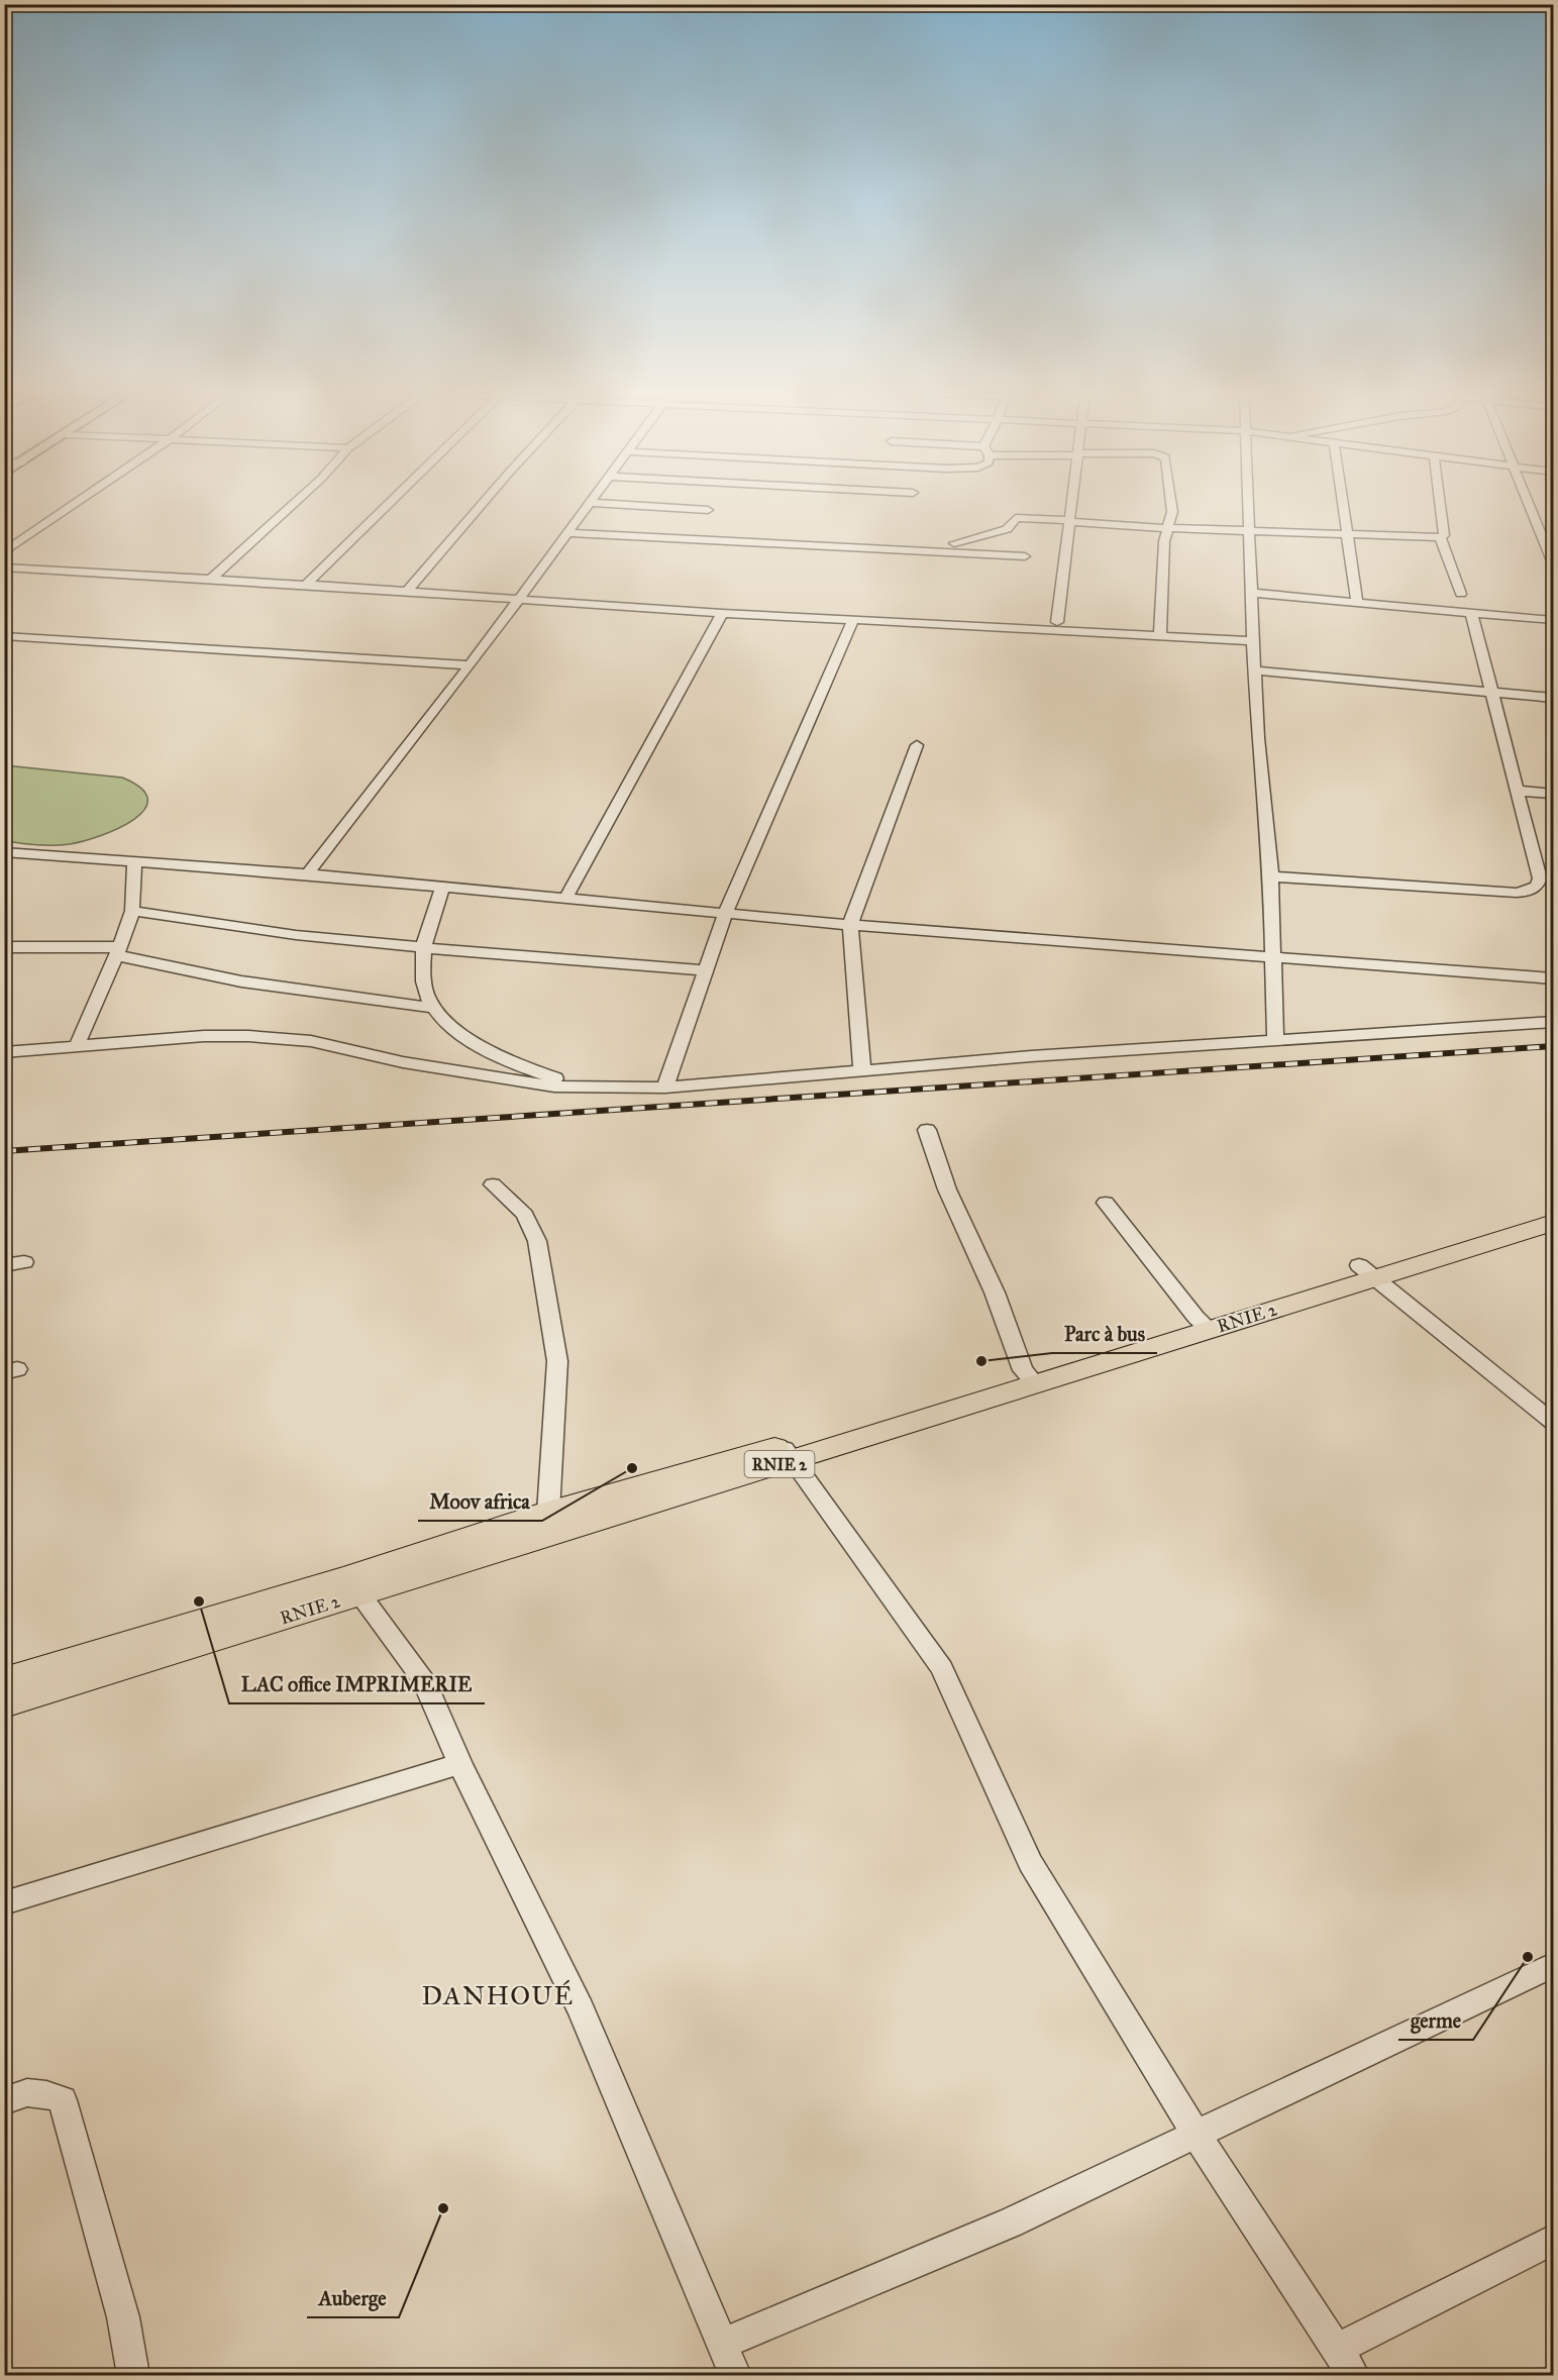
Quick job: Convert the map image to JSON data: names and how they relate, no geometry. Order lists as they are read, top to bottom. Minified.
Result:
{"streets":{"highway":["RNIE 2"]},"districts":["DANHOUÉ"],"places":["Parc à bus","Moov africa","LAC office IMPRIMERIE","germe","Auberge"]}
